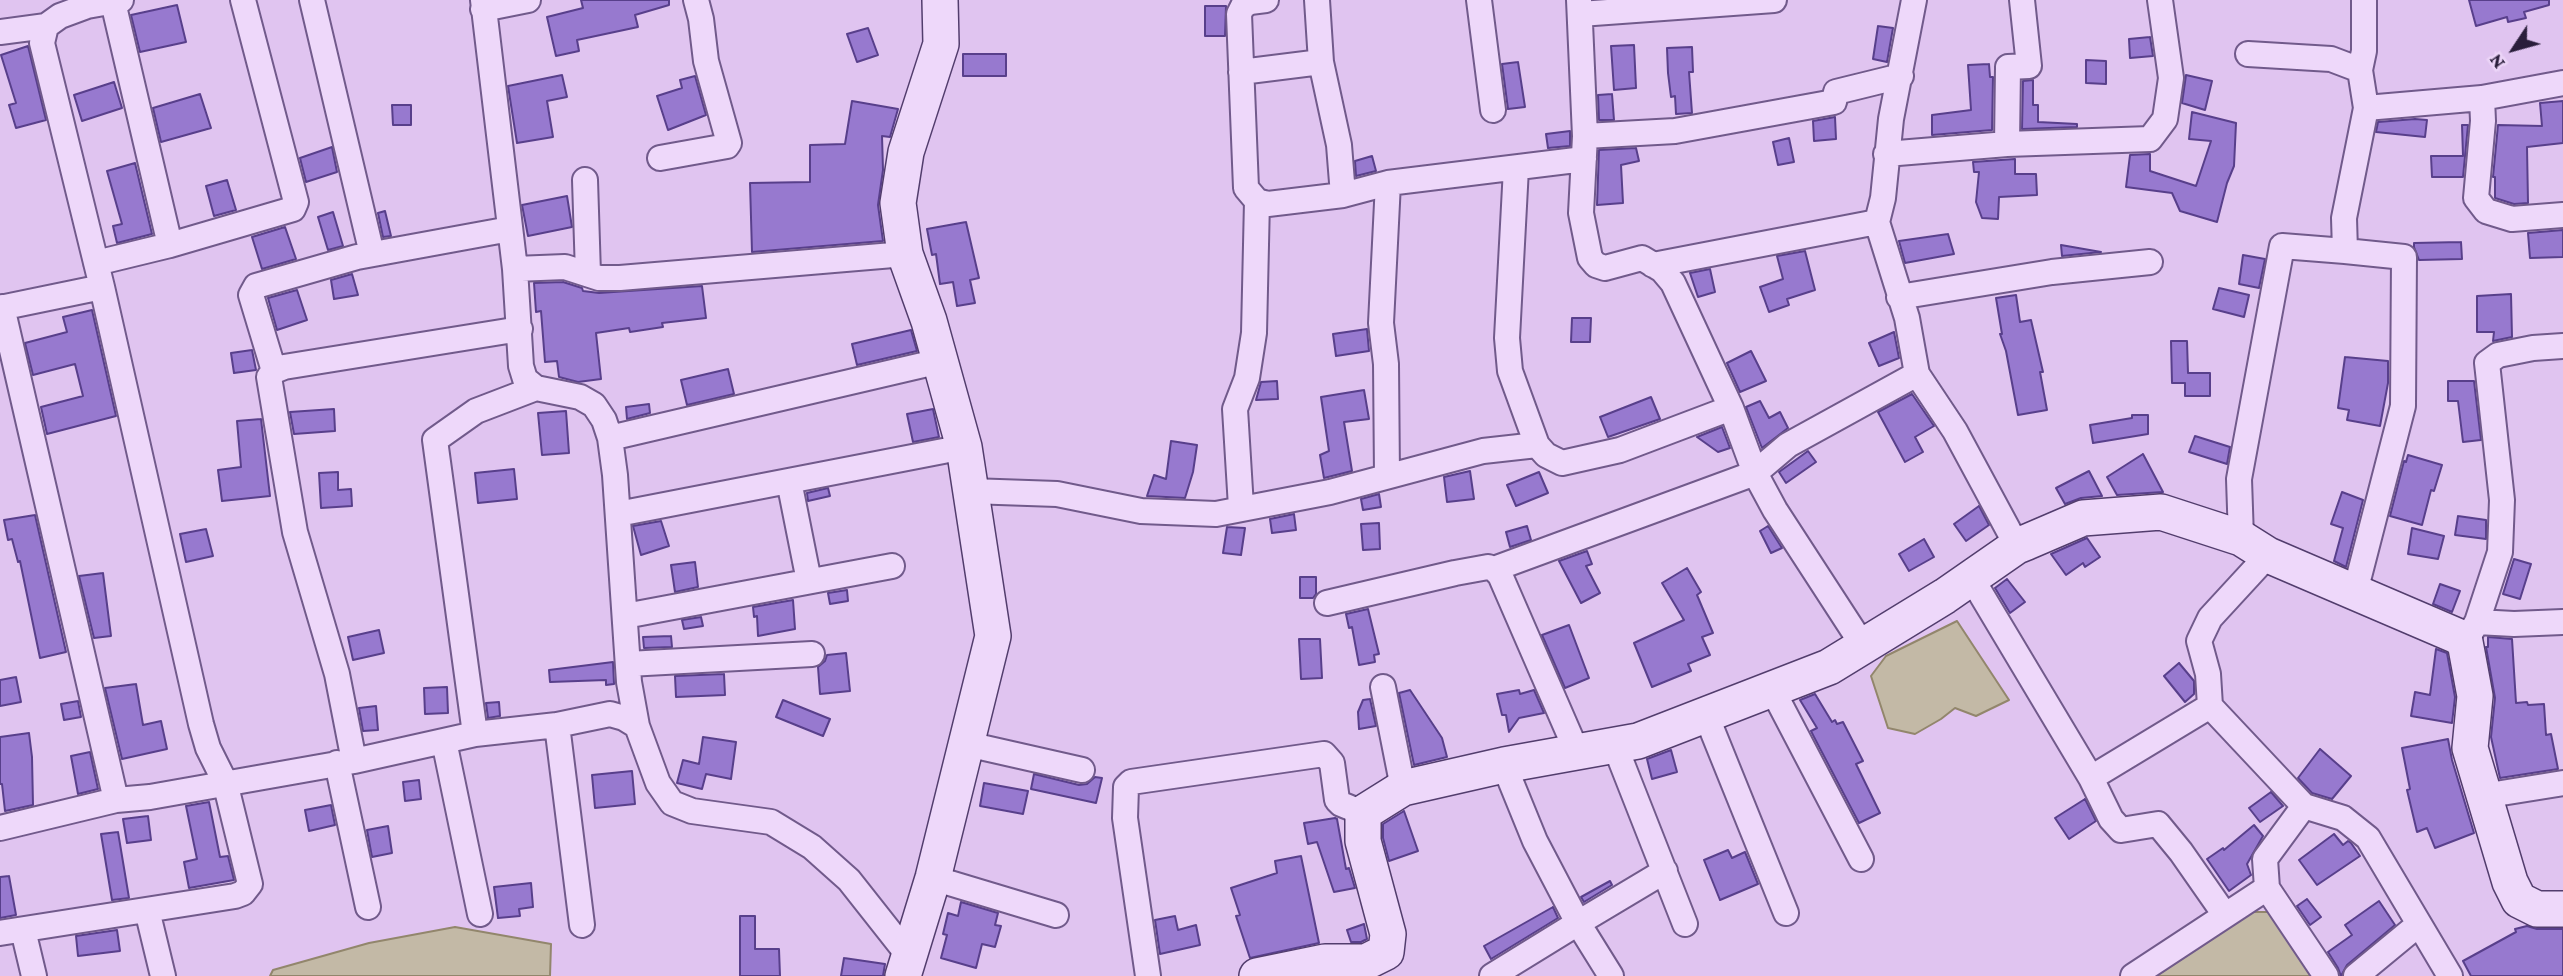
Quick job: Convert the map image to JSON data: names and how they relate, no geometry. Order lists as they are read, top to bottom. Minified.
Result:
{"north":"bottom left"}
